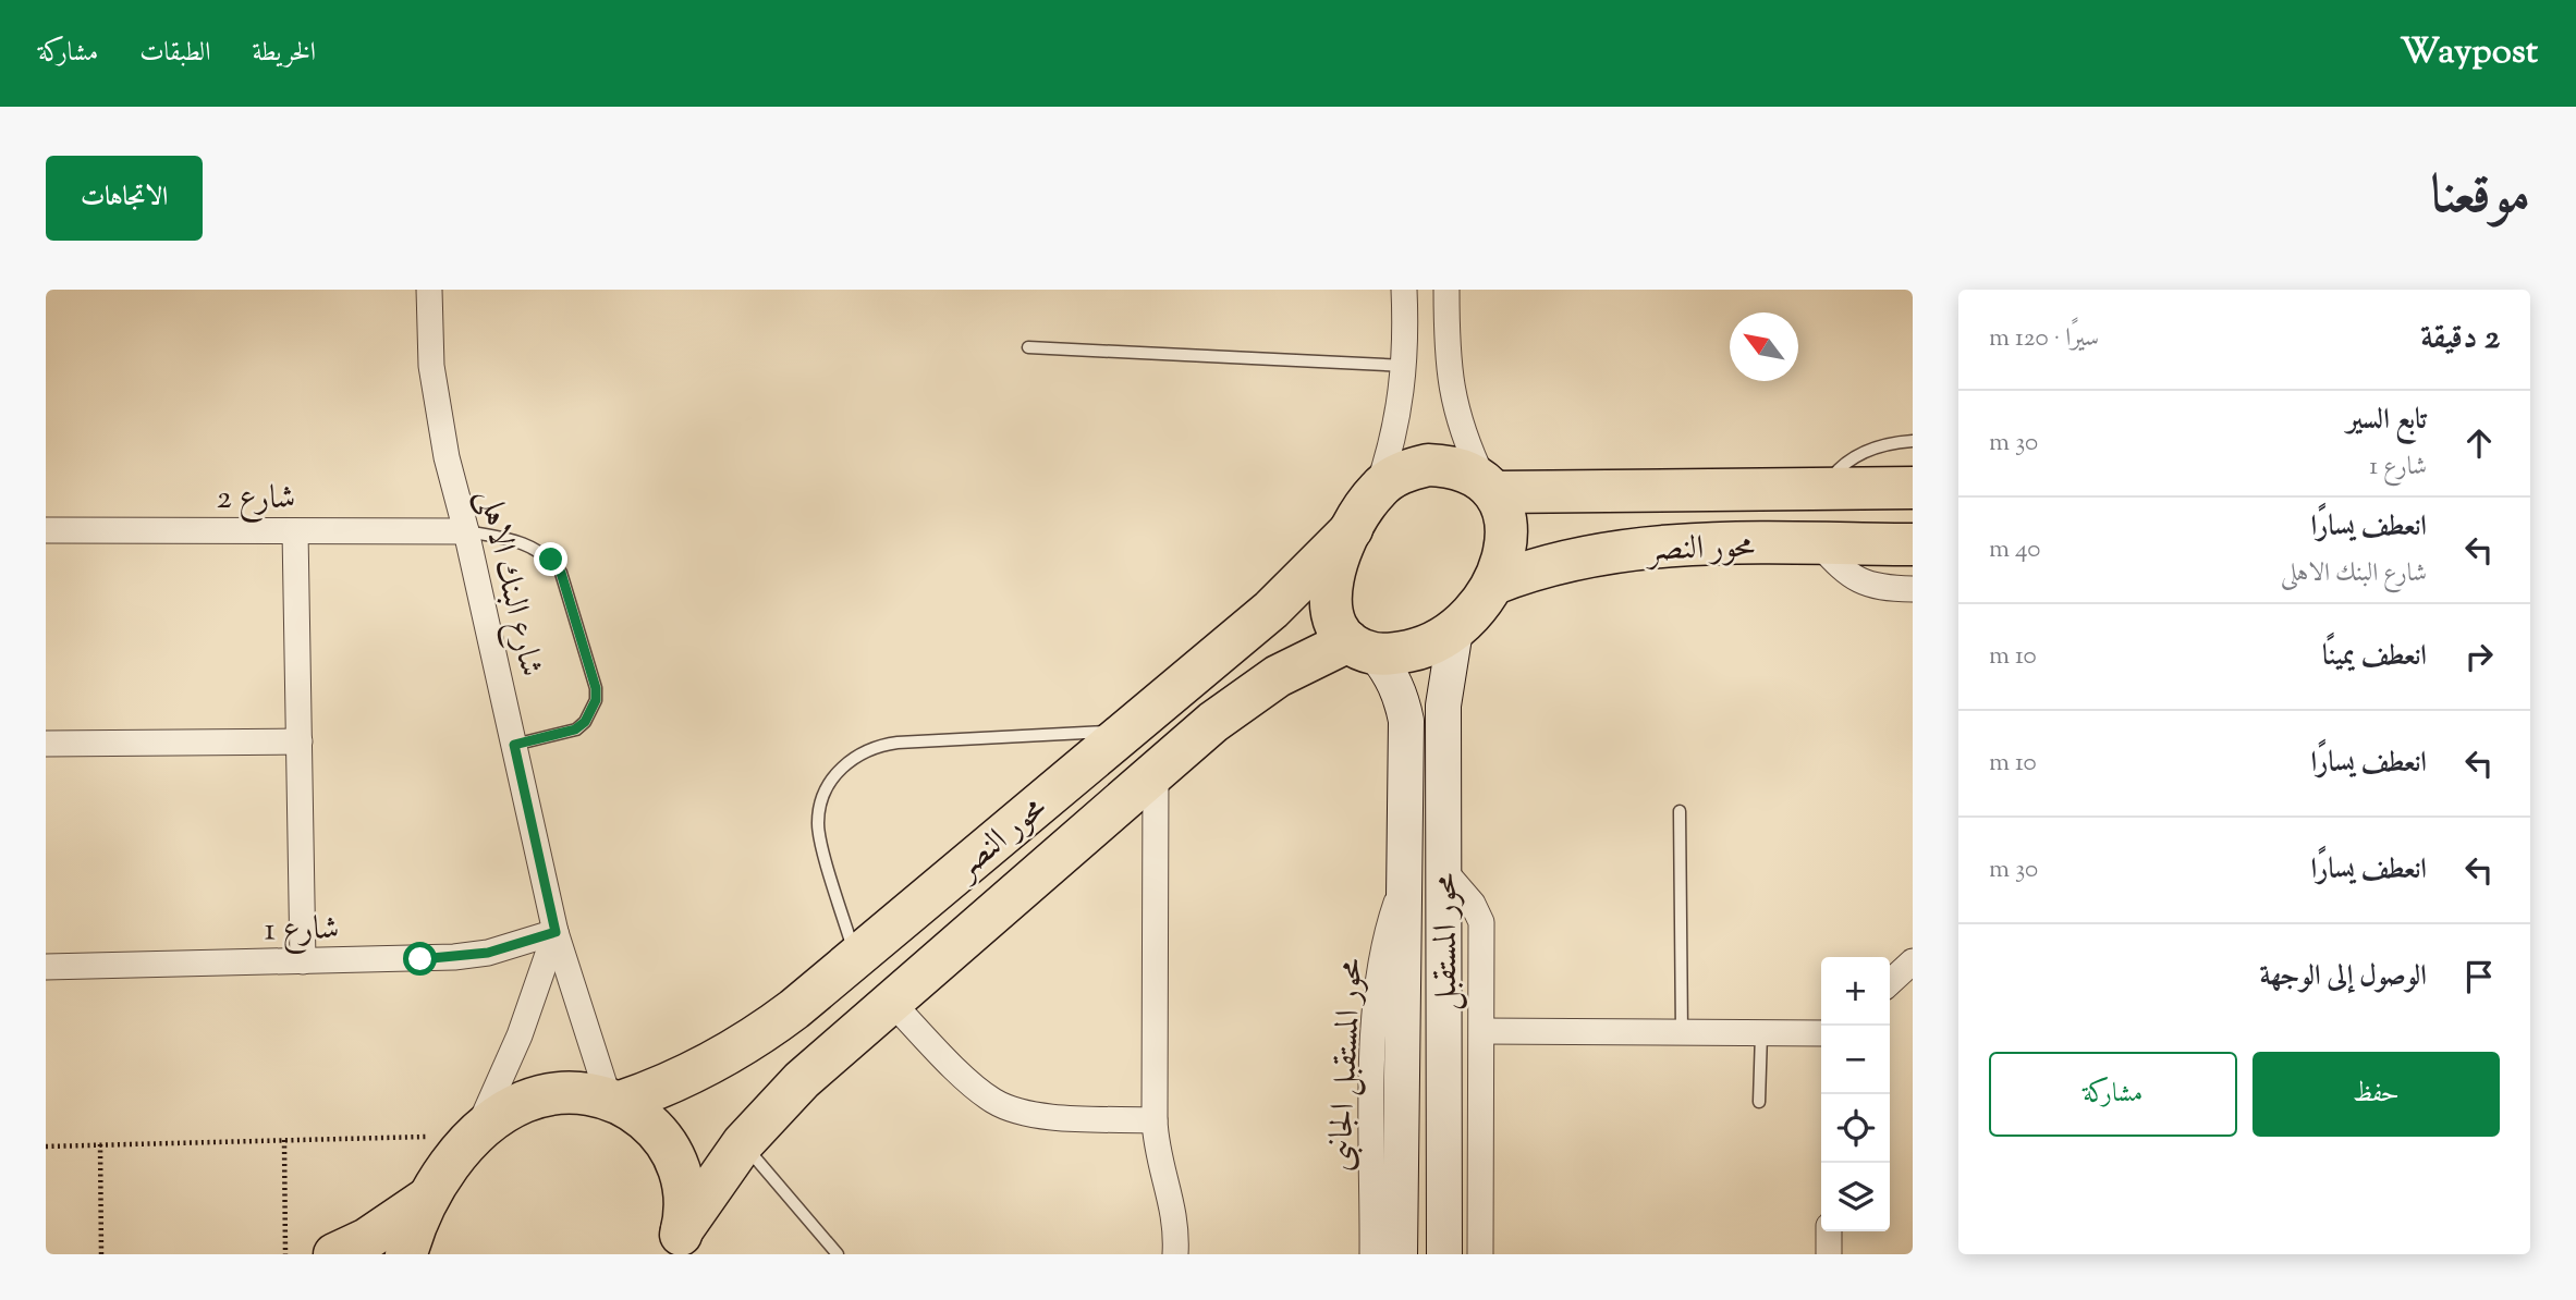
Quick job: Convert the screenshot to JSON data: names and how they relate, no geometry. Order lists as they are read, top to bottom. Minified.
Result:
{"streets":{"highway":["محور النصر"],"street":["شارع 2","شارع البنك الاهلى","شارع 1","محور المستقبل","محور المستقبل الجانبى"]},"crossings":[["شارع 2","شارع البنك الاهلى"],["محور النصر","شارع البنك الاهلى"],["محور النصر","محور المستقبل"],["شارع البنك الاهلى","شارع 1"],["محور المستقبل","محور المستقبل الجانبى"]],"north":"top left","page":{"header":"Waypost","nav":["الخريطة","الطبقات","مشاركة"],"title":"موقعنا","buttons":["الاتجاهات",["حفظ","مشاركة"]],"heading":["2 دقيقة","سيرًا · 120 m"],"list":[["تابع السير","شارع 1","30 m"],["انعطف يسارًا","شارع البنك الاهلى","40 m"],["انعطف يمينًا","10 m"],["انعطف يسارًا","10 m"],["انعطف يسارًا","30 m"],"الوصول إلى الوجهة"],"map_buttons":["+","−"]}}
